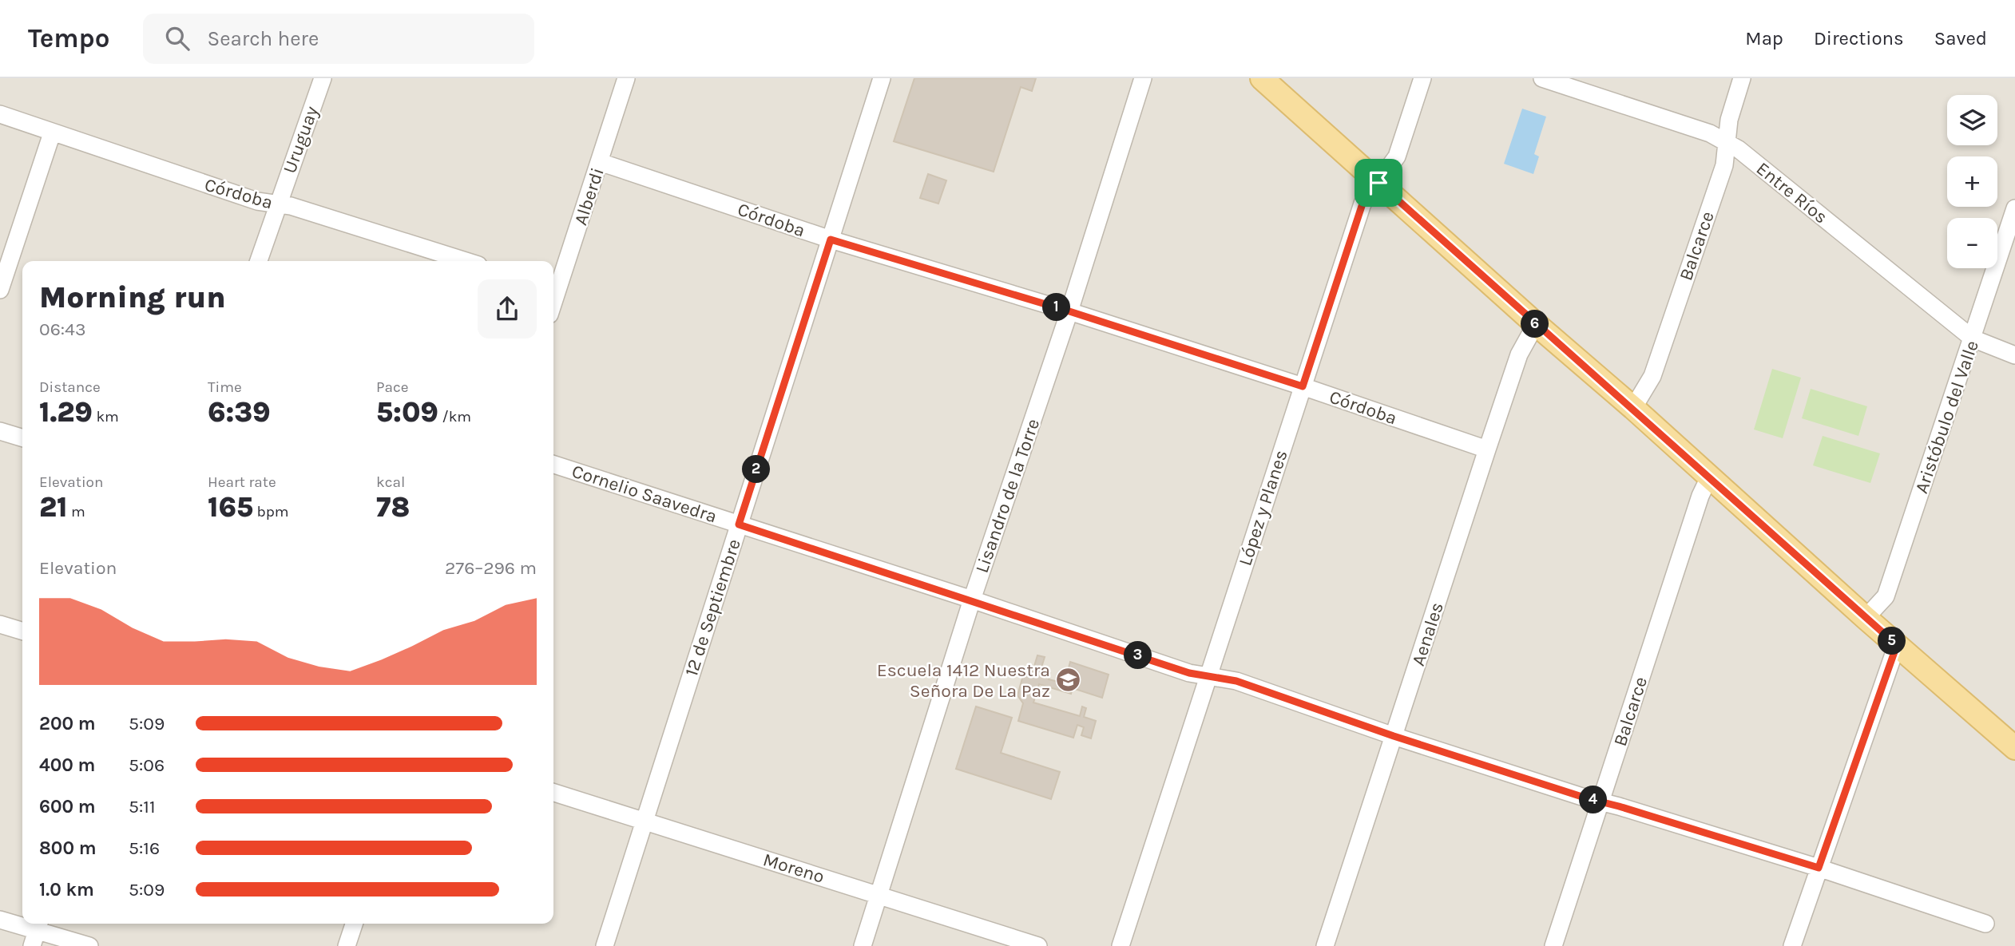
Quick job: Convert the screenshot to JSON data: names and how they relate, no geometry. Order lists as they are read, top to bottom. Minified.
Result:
{"streets":{"street":["Uruguay","Entre Ríos","Córdoba","Alberdi","Balcarce","Aristóbulo del Valle","Cornelio Saavedra","Lisandro de la Torre","López y Planes","12 de Septiembre","Aenales","Moreno"]},"crossings":[["Uruguay","Córdoba"],["Entre Ríos","Balcarce"],["Entre Ríos","Aristóbulo del Valle"],["Córdoba","Alberdi"],["Córdoba","Lisandro de la Torre"],["Córdoba","López y Planes"],["Córdoba","12 de Septiembre"],["Córdoba","Aenales"],["Balcarce","Cornelio Saavedra"],["Cornelio Saavedra","Lisandro de la Torre"],["Cornelio Saavedra","López y Planes"],["Cornelio Saavedra","12 de Septiembre"],["Cornelio Saavedra","Aenales"],["Lisandro de la Torre","Moreno"],["12 de Septiembre","Moreno"]],"places":{"school or university":["Escuela 1412 Nuestra Señora De La Paz"]},"page":{"header":"Tempo","search":"Search here","nav":["Map","Directions","Saved"],"map_buttons":["+","−"],"heading":["Morning run","06:43"],"pins":["1","6","2","5","3","4"],"stats":[["Distance","1.29 km"],["Time","6:39"],["Pace","5:09 /km"],["Elevation","21 m"],["Heart rate","165 bpm"],["kcal","78"]],"chart":["Elevation","276–296 m"],"list":[{"name":"200 m","note":"5:09"},{"name":"400 m","note":"5:06"},{"name":"600 m","note":"5:11"},{"name":"800 m","note":"5:16"},{"name":"1.0 km","note":"5:09"}]}}
